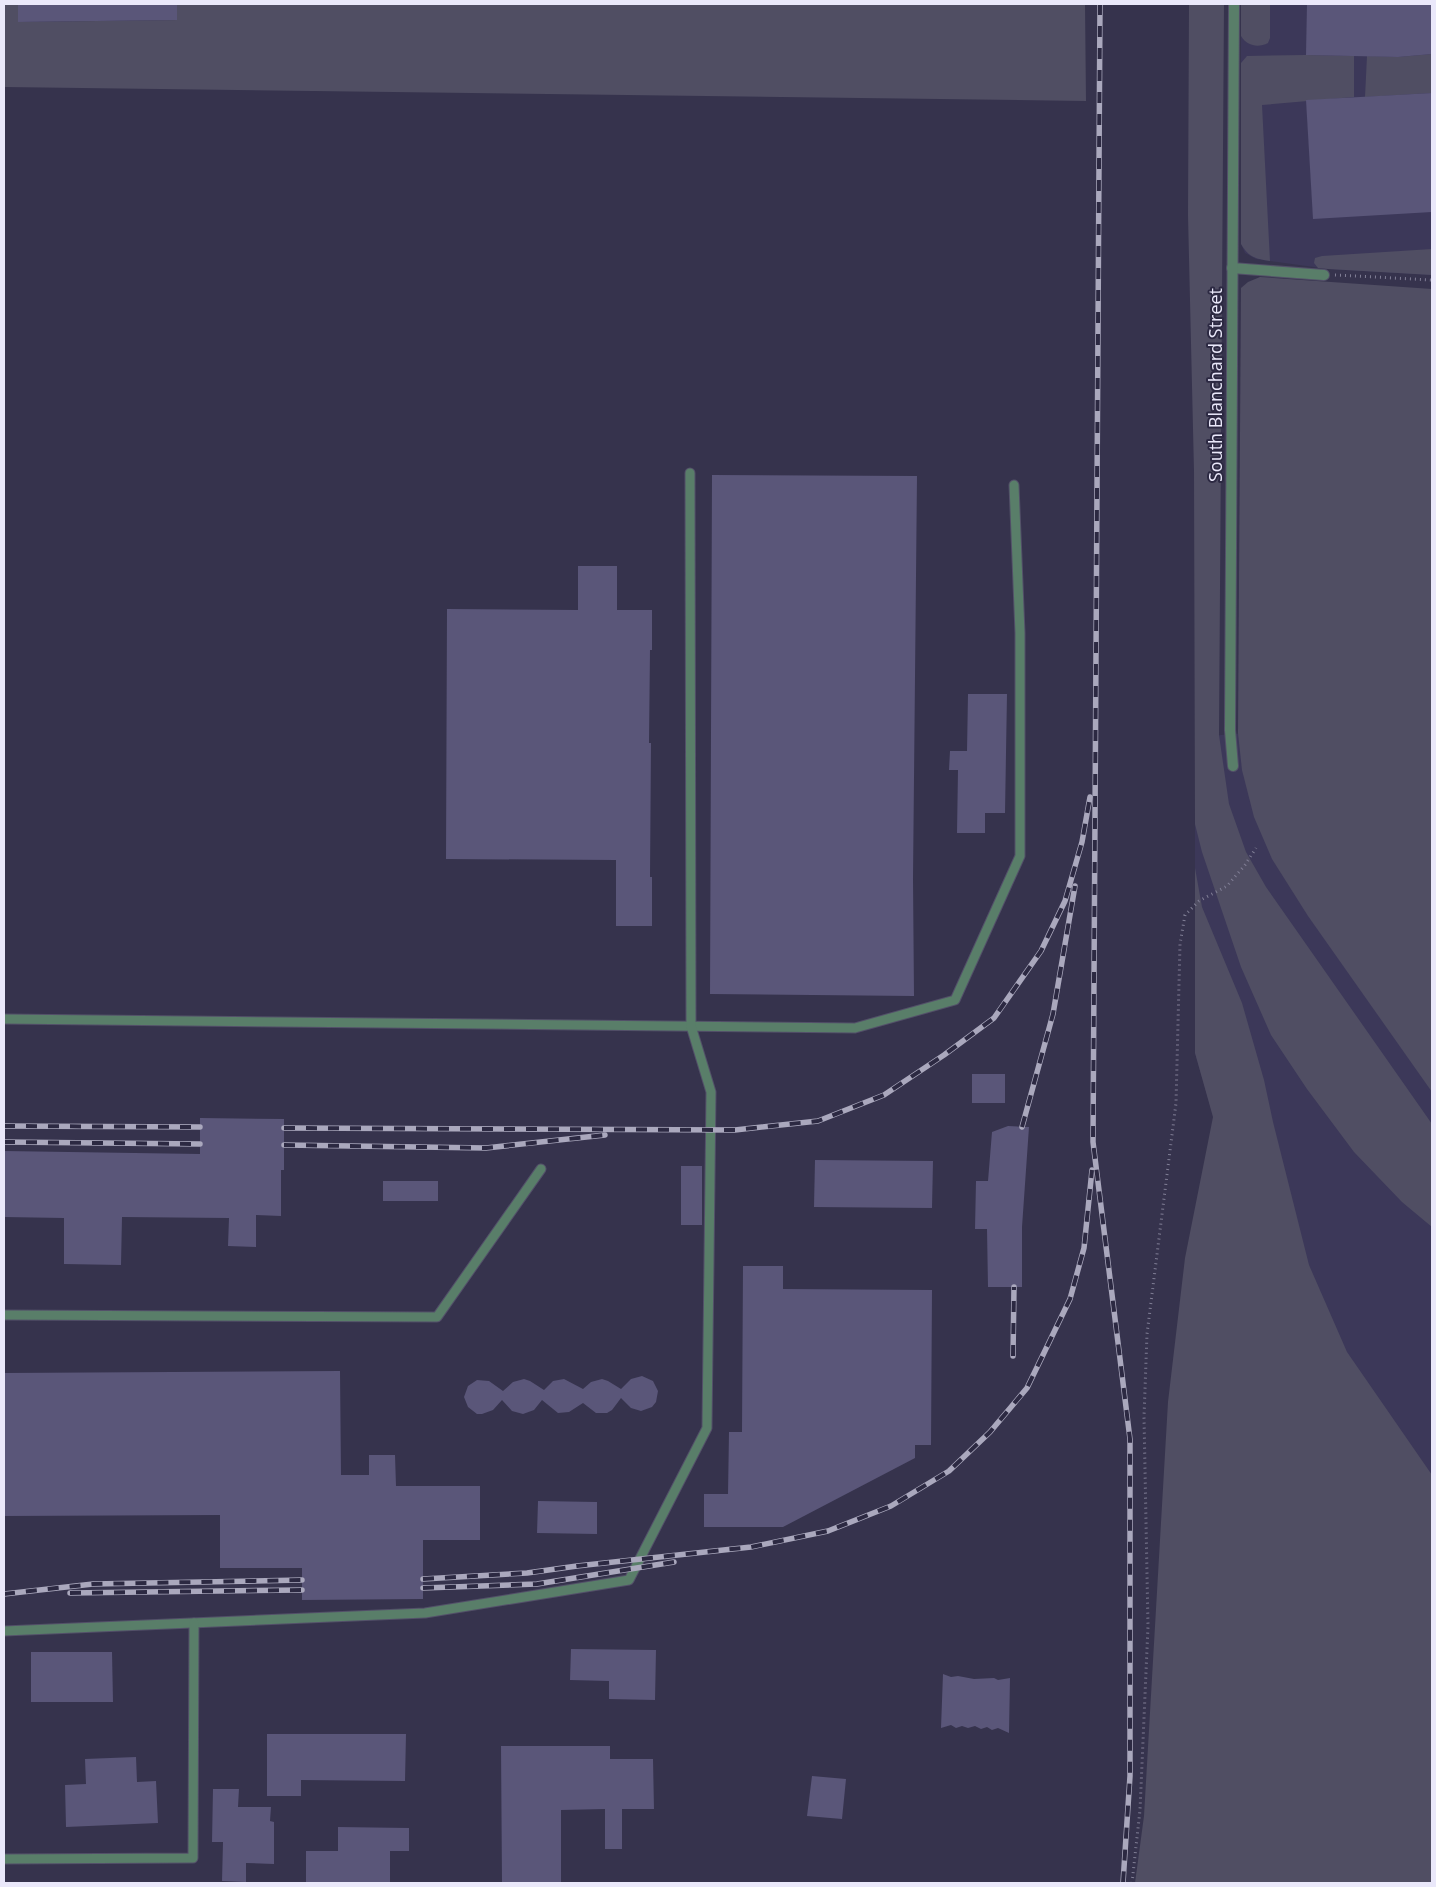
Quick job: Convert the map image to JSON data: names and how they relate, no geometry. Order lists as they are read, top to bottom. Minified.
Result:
{"streets":{"street":["South Blanchard Street"]}}
